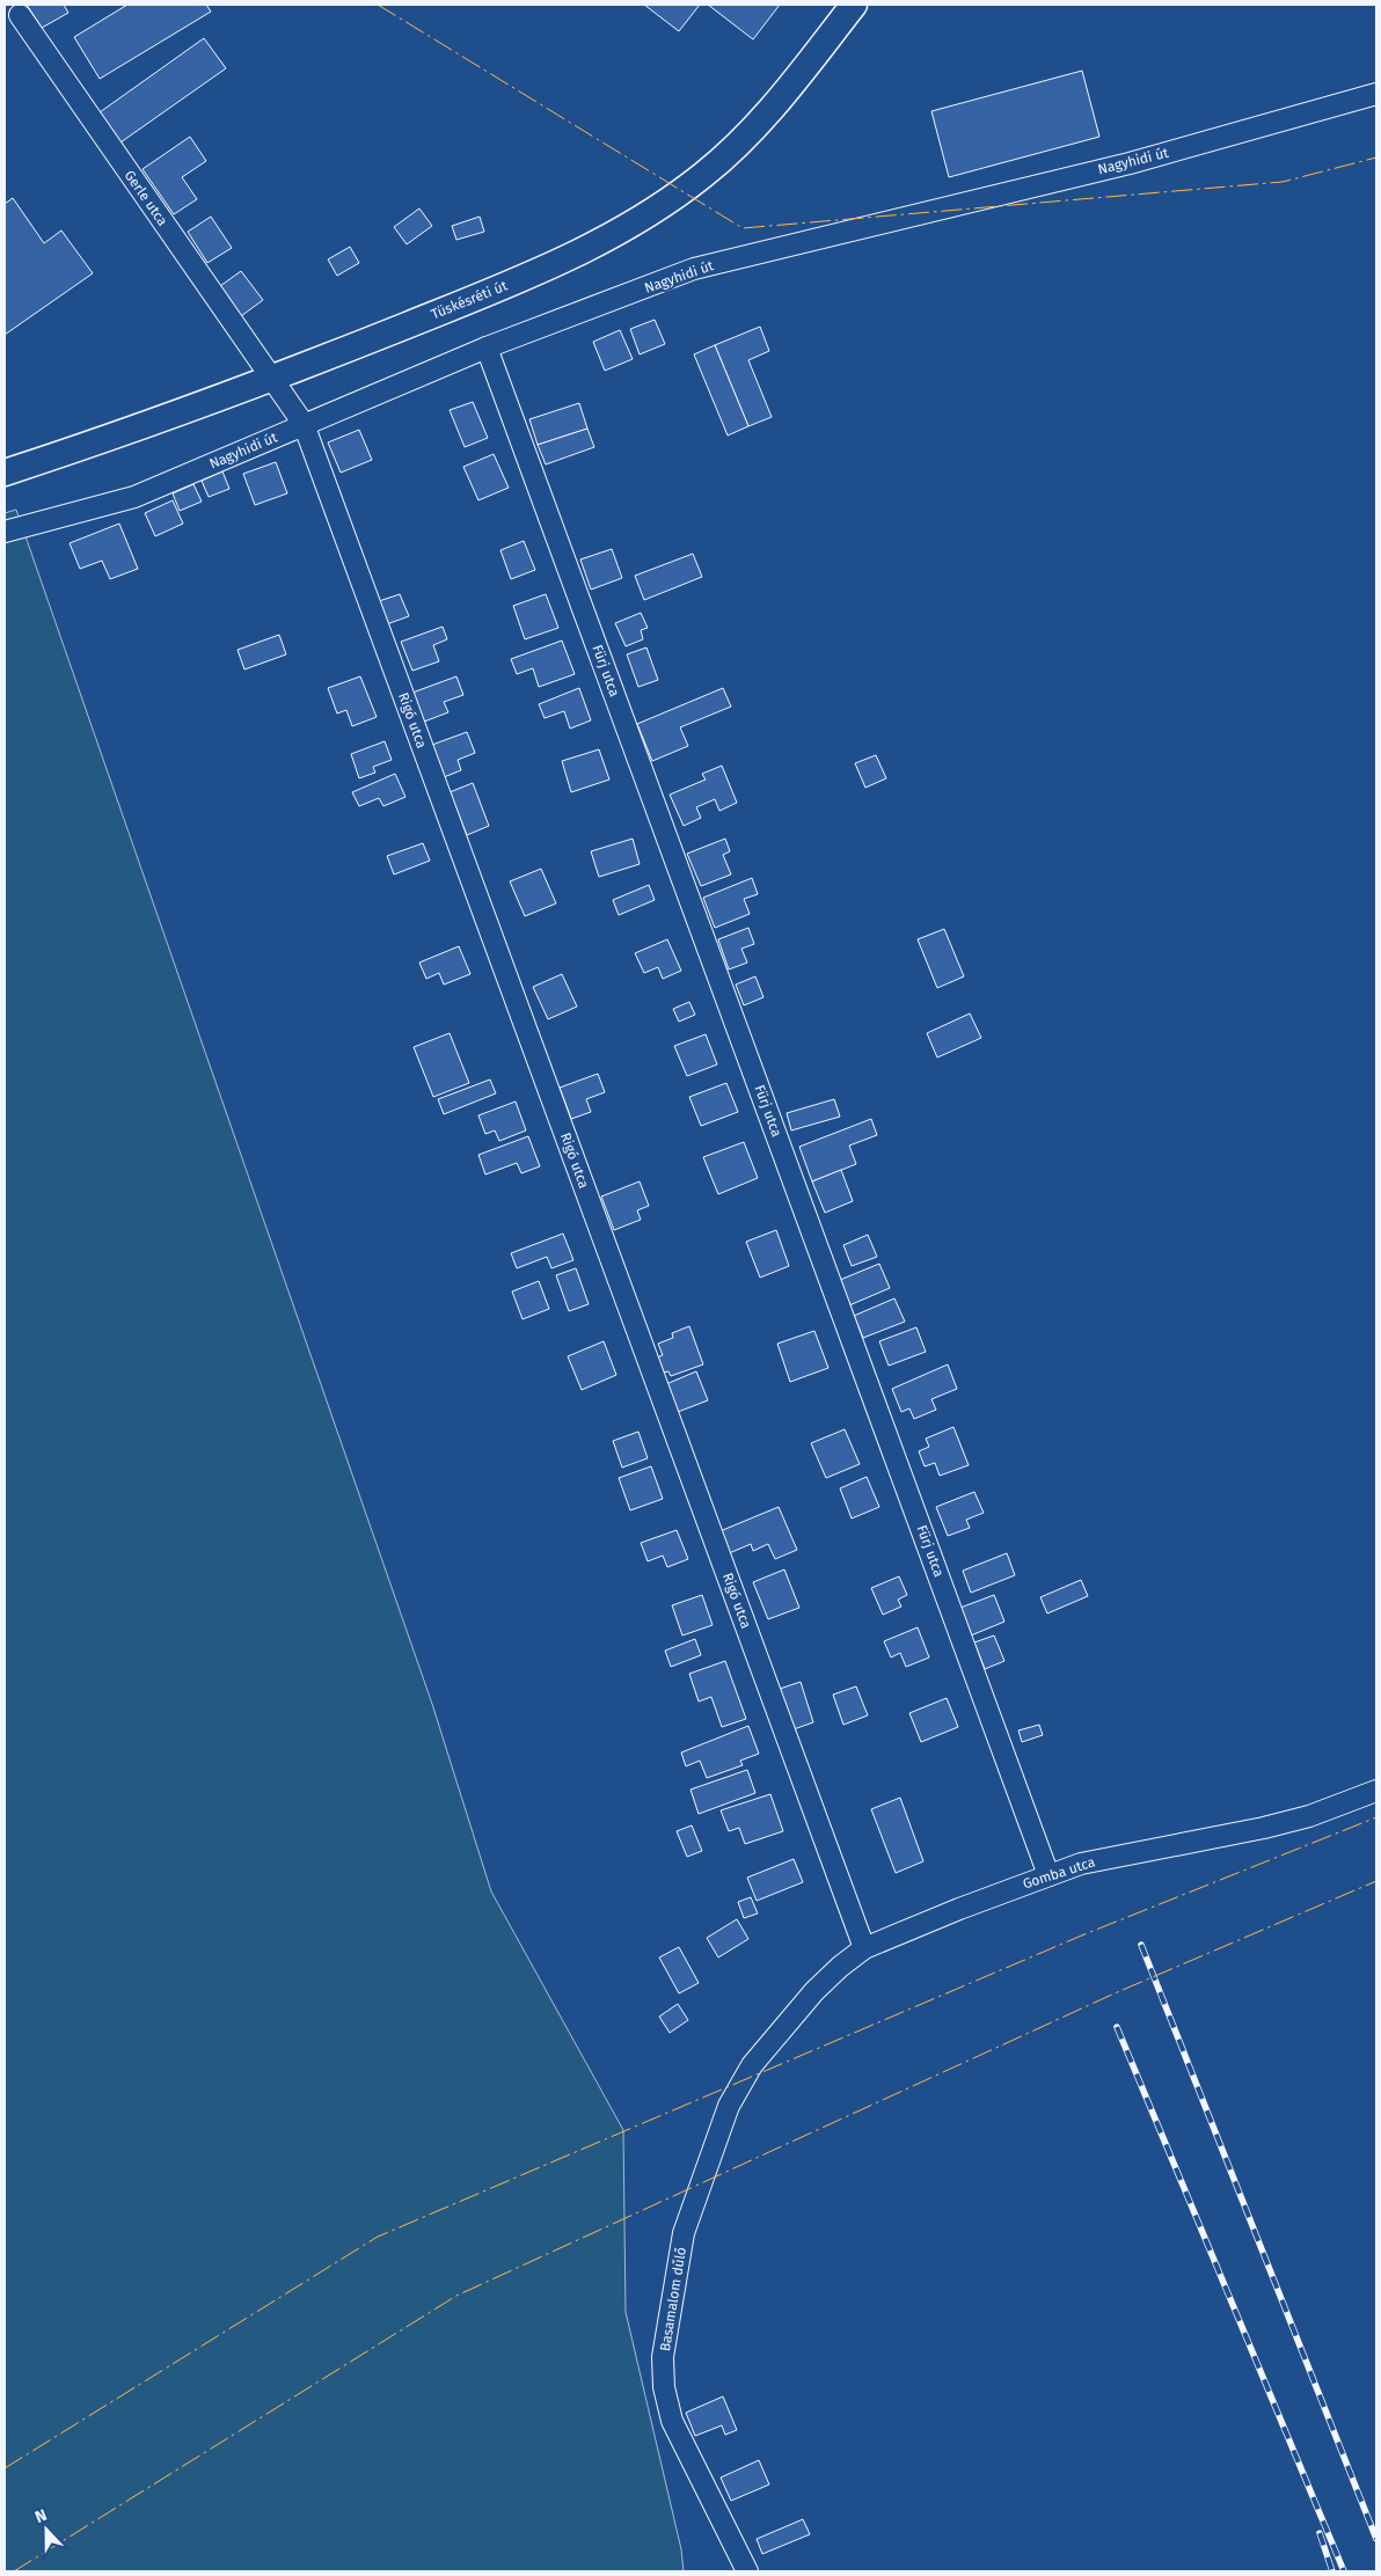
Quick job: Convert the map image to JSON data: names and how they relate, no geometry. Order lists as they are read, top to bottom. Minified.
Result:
{"streets":{"street":["Nagyhidi út","Gerle utca","Tüskésréti út","Fürj utca","Rigó utca","Gomba utca","Basamalom dűlő"]},"crossings":[["Nagyhidi út","Fürj utca"],["Nagyhidi út","Rigó utca"],["Gerle utca","Tüskésréti út"],["Gerle utca","Rigó utca"],["Tüskésréti út","Rigó utca"],["Fürj utca","Gomba utca"],["Rigó utca","Gomba utca"],["Gomba utca","Basamalom dűlő"]],"north":"top"}
